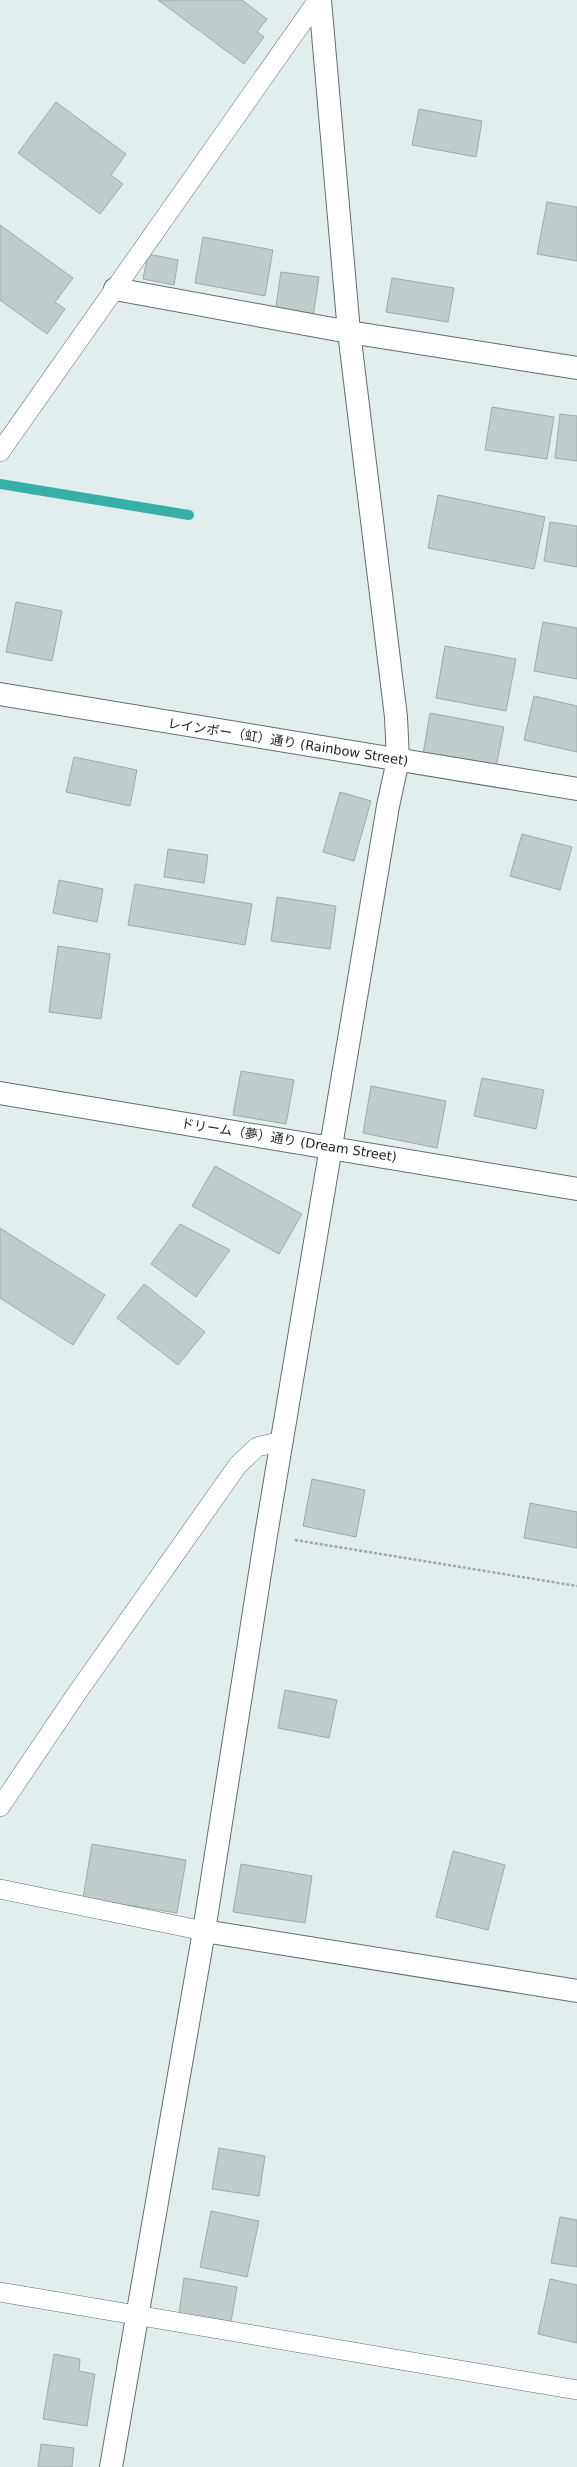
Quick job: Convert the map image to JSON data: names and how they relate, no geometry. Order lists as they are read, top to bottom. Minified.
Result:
{"streets":{"street":["レインボー（虹）通り (Rainbow Street)","ドリーム（夢）通り (Dream Street)"]}}
